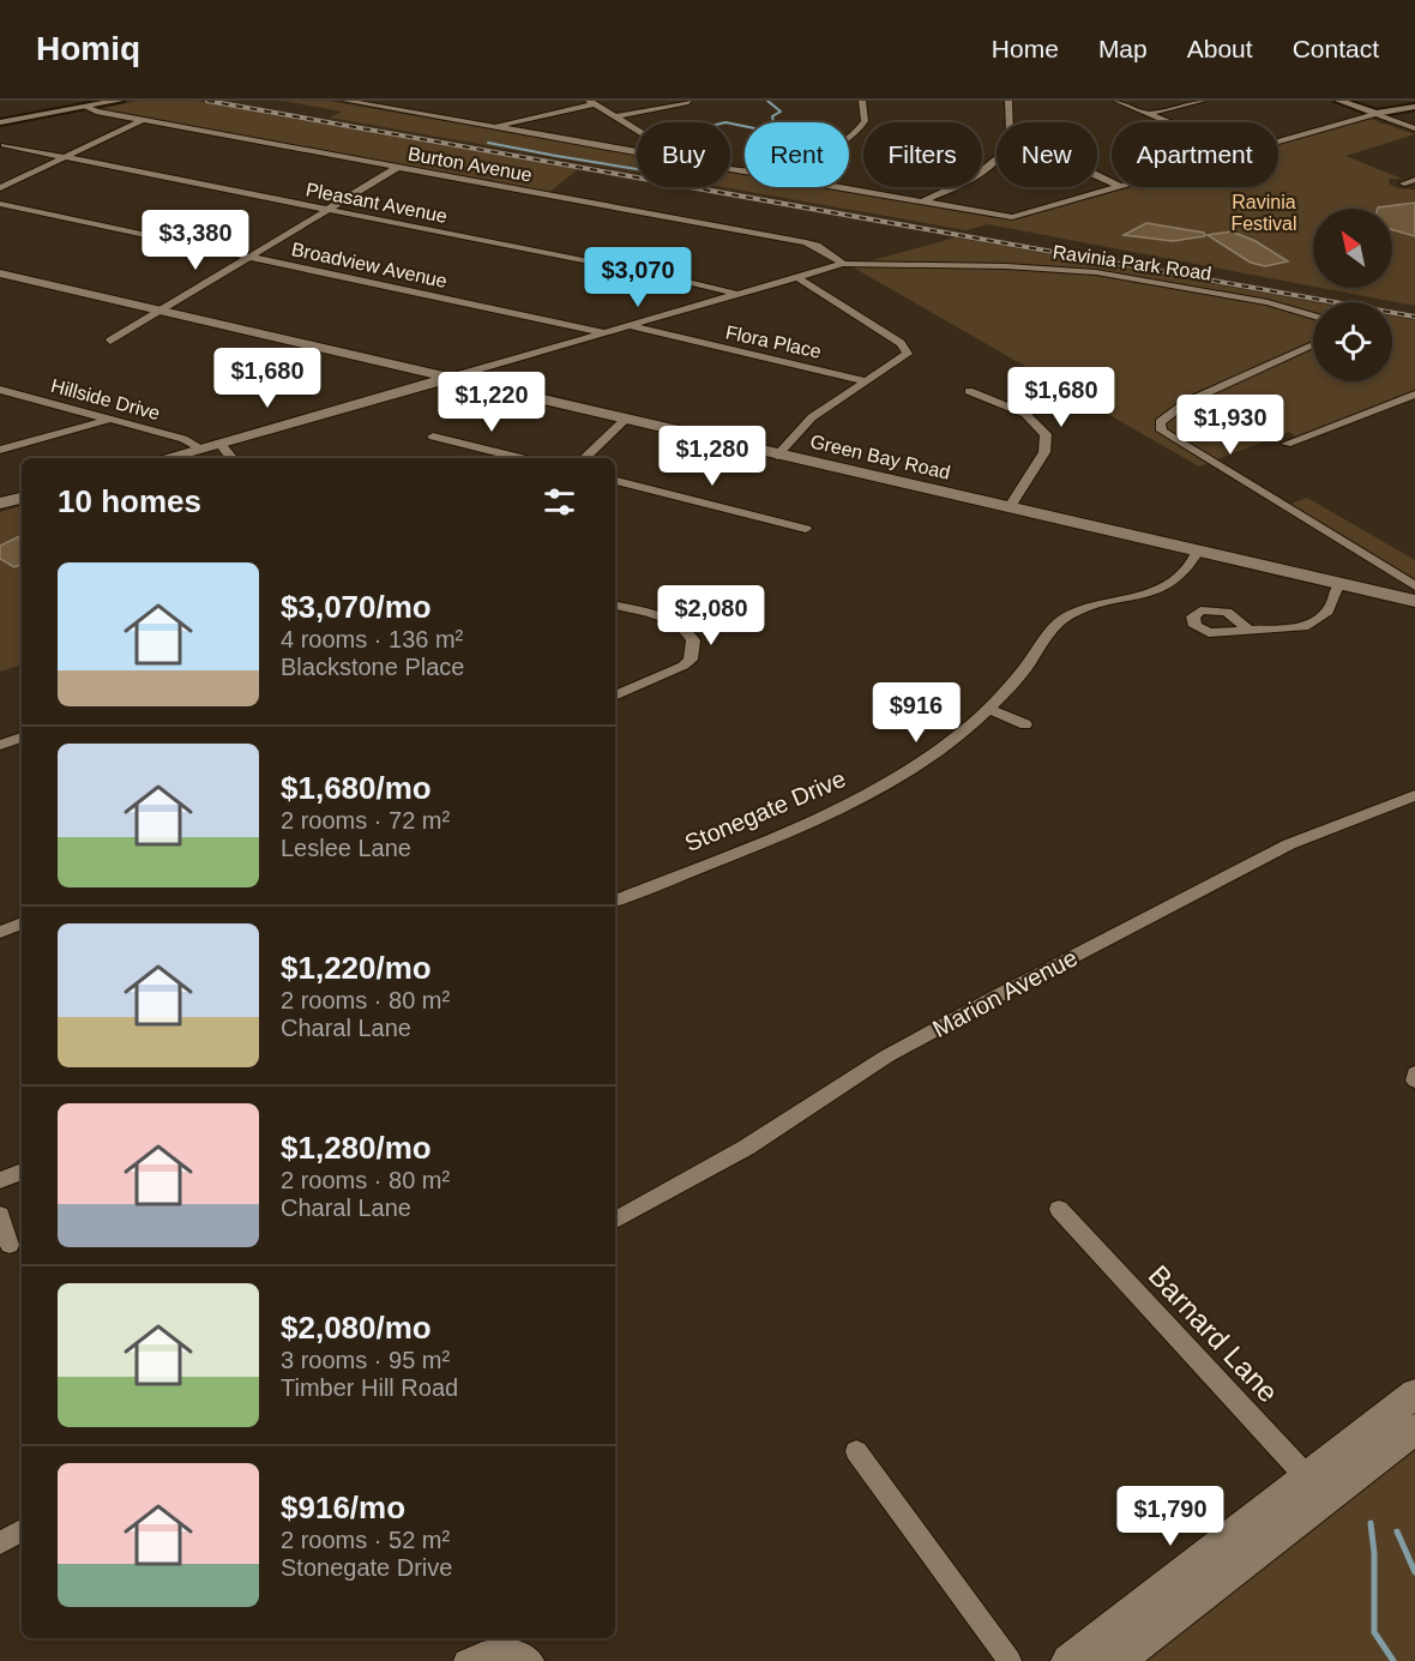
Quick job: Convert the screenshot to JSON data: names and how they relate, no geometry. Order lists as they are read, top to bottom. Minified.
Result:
{"streets":{"main road":["Green Bay Road"],"street":["Burton Avenue","Pleasant Avenue","Ravinia Park Road","Broadview Avenue","Flora Place","Hillside Drive","Stonegate Drive","Marion Avenue","Barnard Lane"]},"crossings":[["Burton Avenue","Ravinia Park Road"],["Green Bay Road","Stonegate Drive"]],"parks":["Ravinia Festival"],"north":"top left","page":{"header":"Homiq","nav":["Home","Map","About","Contact"],"chip":["Buy","Rent","Filters","New","Apartment"],"price":["$3,380","$3,070","$1,680","$1,680","$1,220","$1,930","$1,280","$2,080","$916","$1,790"],"heading":"10 homes","list":[{"name":"$3,070/mo","note":"4 rooms · 136 m² · Blackstone Place"},{"name":"$1,680/mo","note":"2 rooms · 72 m² · Leslee Lane"},{"name":"$1,220/mo","note":"2 rooms · 80 m² · Charal Lane"},{"name":"$1,280/mo","note":"2 rooms · 80 m² · Charal Lane"},{"name":"$2,080/mo","note":"3 rooms · 95 m² · Timber Hill Road"},{"name":"$916/mo","note":"2 rooms · 52 m² · Stonegate Drive"}]}}
